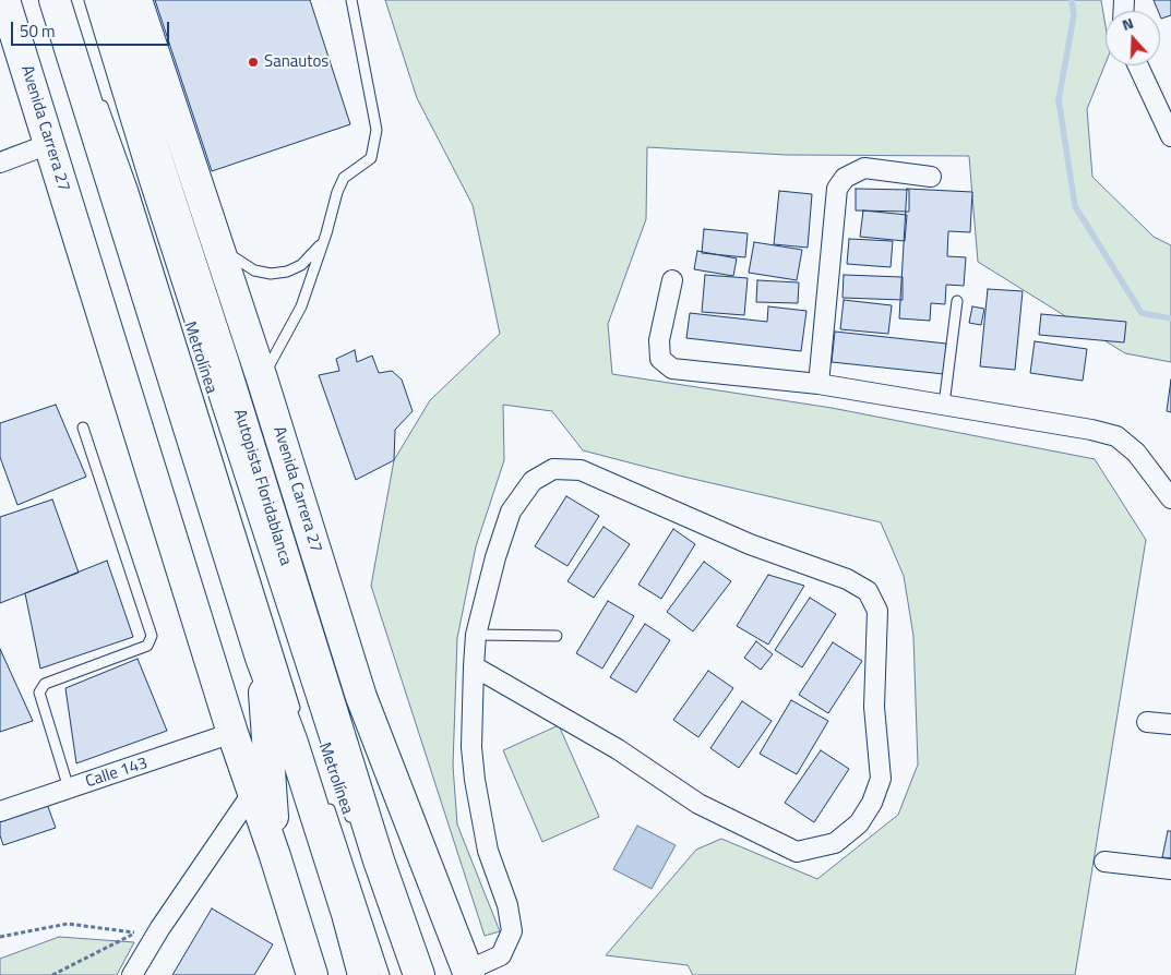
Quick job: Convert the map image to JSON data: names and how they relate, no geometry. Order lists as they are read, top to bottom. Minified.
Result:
{"streets":{"highway":["Avenida Carrera 27","Autopista Floridablanca"],"street":["Calle 143"],"lane":["Metrolínea"]},"crossings":[["Avenida Carrera 27","Calle 143"]],"places":["Sanautos"],"scale_bar":"50 m","north":"top"}
